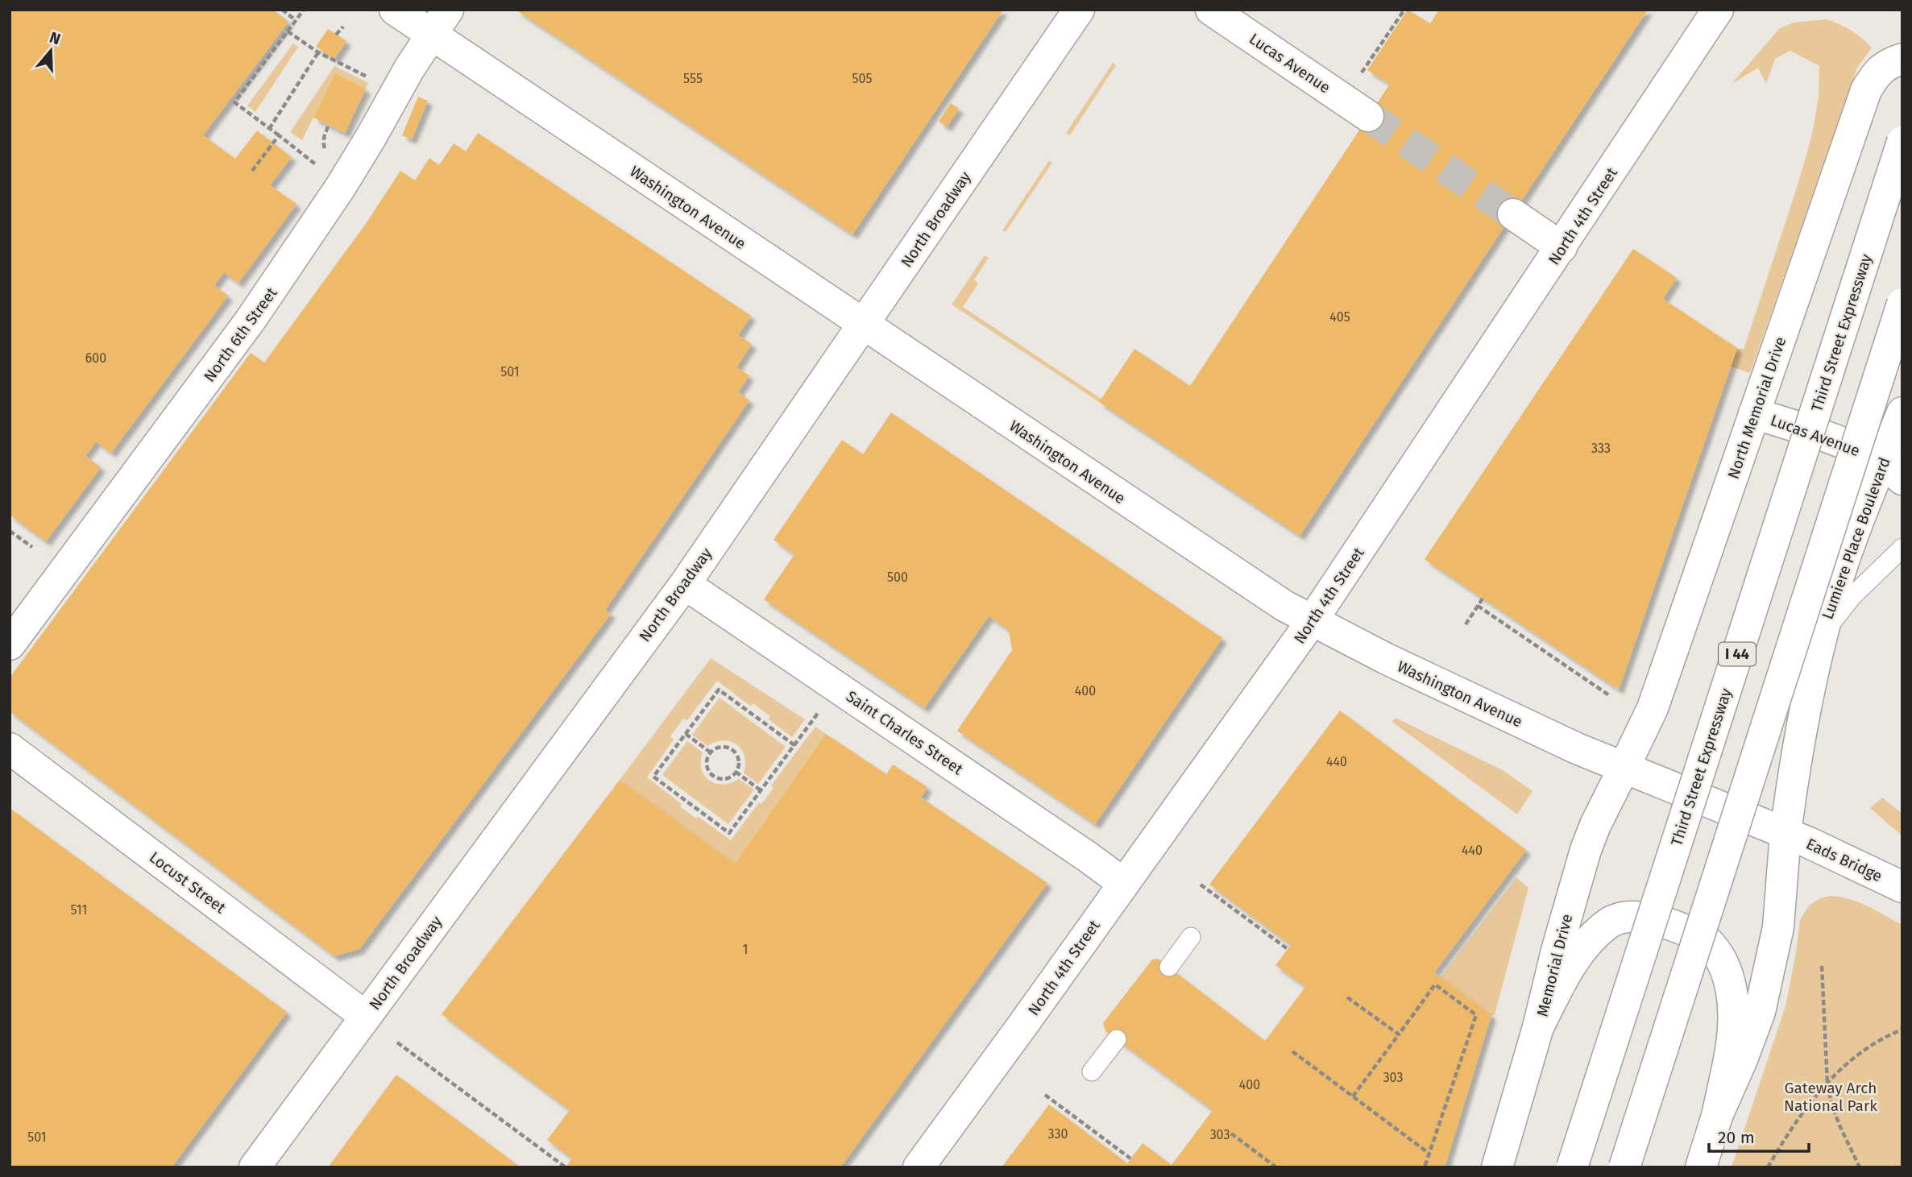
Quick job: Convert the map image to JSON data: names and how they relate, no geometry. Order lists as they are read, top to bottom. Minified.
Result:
{"streets":{"main road":["Lucas Avenue","Washington Avenue","North 4th Street","North Broadway","Third Street Expressway","North 6th Street","North Memorial Drive","Lumiere Place Boulevard","I 44","Saint Charles Street","Eads Bridge","Locust Street","Memorial Drive"]},"crossings":[["Lucas Avenue","North Memorial Drive"],["Lucas Avenue","Lumiere Place Boulevard"],["Washington Avenue","North 4th Street"],["Washington Avenue","North Broadway"],["Washington Avenue","North 6th Street"],["Washington Avenue","North Memorial Drive"],["Washington Avenue","Lumiere Place Boulevard"],["Washington Avenue","Eads Bridge"],["Washington Avenue","Memorial Drive"],["North 4th Street","Saint Charles Street"],["North Broadway","Saint Charles Street"],["North Broadway","Locust Street"],["North Memorial Drive","Memorial Drive"],["Lumiere Place Boulevard","Eads Bridge"]],"parks":["Gateway Arch National Park"],"house_numbers":["555","505","405","600","501","333","500","400","440","440","511","1","303","400","330","303","501"],"scale_bar":"20 m","north":"top"}
